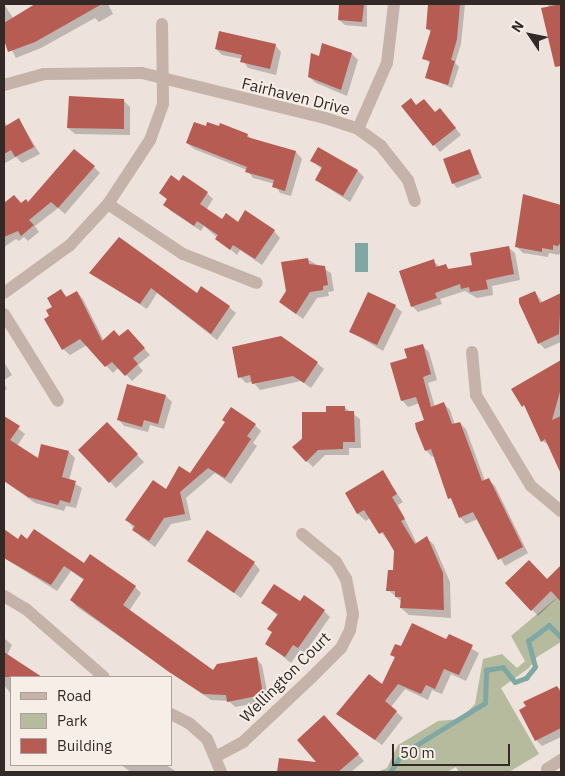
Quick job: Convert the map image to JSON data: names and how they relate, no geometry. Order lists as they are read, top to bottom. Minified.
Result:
{"streets":{"street":["Fairhaven Drive","Wellington Court"]},"legend":["Road","Park","Building"],"scale_bar":"50 m","north":"top left"}
